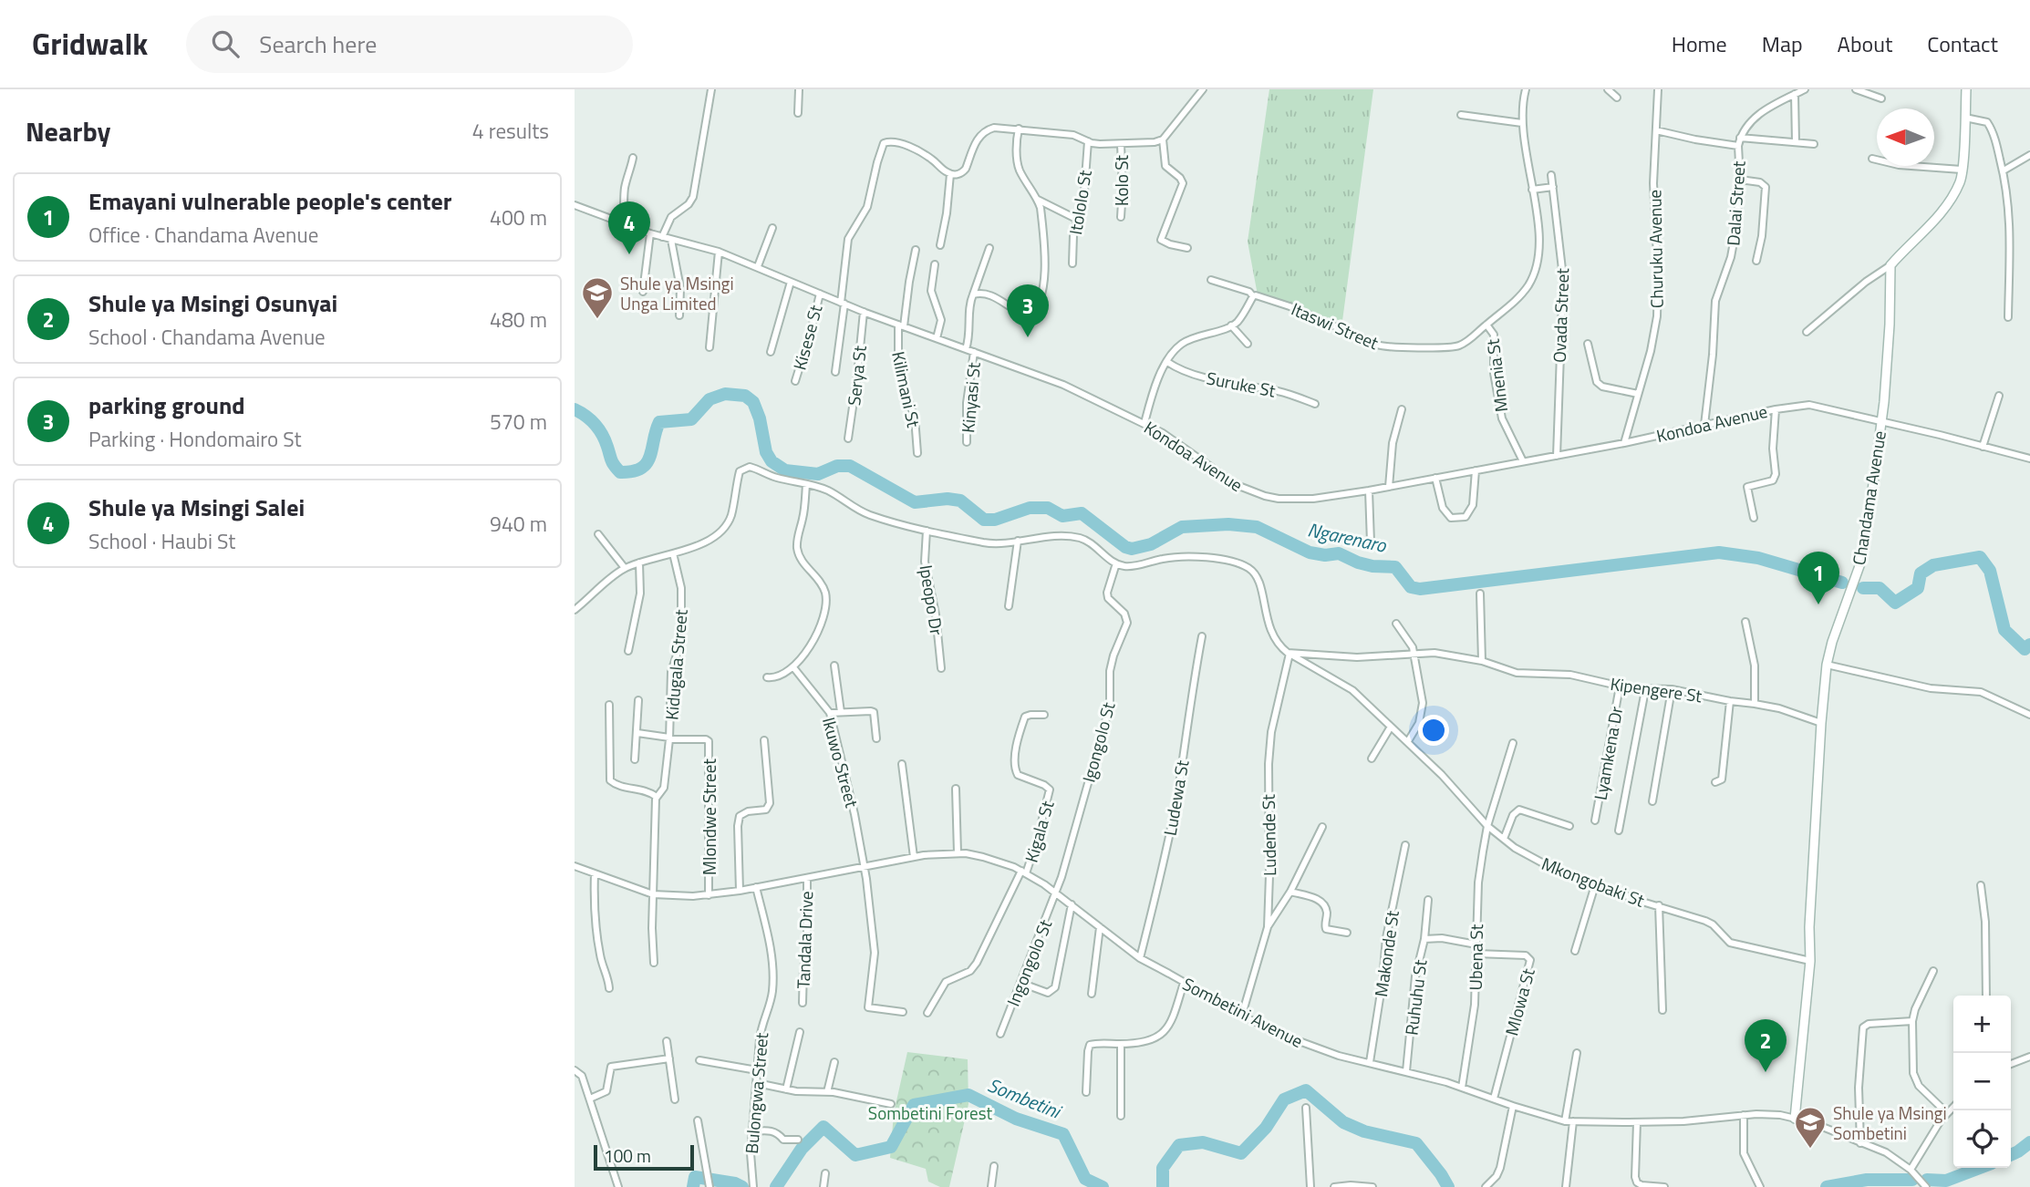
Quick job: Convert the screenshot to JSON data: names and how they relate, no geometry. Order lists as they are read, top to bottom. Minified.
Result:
{"streets":{"street":["Kolo St","Itololo St","Dalai Street","Churuku Avenue","Ovada Street","Itaswi Street","Kisese St","Serya St","Mnenia St","Suruke St","Kilimani St","Kinyasi St","Kondoa Avenue","Chandama Avenue","Ipeopo Dr","Kidugala Street","Kipengere St","Igongolo St","Lyamkena Dr","Ikuwo Street","Ludewa St","Mlondwe Street","Kigala St","Ludende St","Mkongobaki St","Tandala Drive","Makonde St","Ubena St","Ingongolo St","Ruhuhu St","Mlowa St","Sombetini Avenue","Bulongwa Street"]},"crossings":[["Dalai Street","Kondoa Avenue"],["Churuku Avenue","Kondoa Avenue"],["Ovada Street","Kondoa Avenue"],["Itaswi Street","Mnenia St"],["Kisese St","Kondoa Avenue"],["Serya St","Kondoa Avenue"],["Mnenia St","Kondoa Avenue"],["Kilimani St","Kondoa Avenue"],["Kinyasi St","Kondoa Avenue"],["Kondoa Avenue","Chandama Avenue"],["Chandama Avenue","Kipengere St"],["Chandama Avenue","Mkongobaki St"],["Chandama Avenue","Sombetini Avenue"],["Kidugala Street","Mlondwe Street"],["Kidugala Street","Sombetini Avenue"],["Kipengere St","Lyamkena Dr"],["Kipengere St","Ludende St"],["Kipengere St","Mkongobaki St"],["Igongolo St","Ingongolo St"],["Igongolo St","Sombetini Avenue"],["Ikuwo Street","Sombetini Avenue"],["Ludewa St","Sombetini Avenue"],["Mlondwe Street","Sombetini Avenue"],["Kigala St","Sombetini Avenue"],["Ludende St","Mkongobaki St"],["Ludende St","Sombetini Avenue"],["Mkongobaki St","Ubena St"],["Tandala Drive","Sombetini Avenue"],["Makonde St","Sombetini Avenue"],["Ubena St","Ruhuhu St"],["Ubena St","Mlowa St"],["Ubena St","Sombetini Avenue"],["Ingongolo St","Sombetini Avenue"],["Ruhuhu St","Sombetini Avenue"],["Mlowa St","Sombetini Avenue"],["Sombetini Avenue","Bulongwa Street"]],"water":["Ngarenaro","Sombetini"],"parks":["Sombetini Forest"],"places":{"school or university":["Shule ya Msingi Unga Limited","Shule ya Msingi Sombetini"]},"scale_bar":"100 m","north":"left","page":{"header":"Gridwalk","search":"Search here","nav":["Home","Map","About","Contact"],"heading":["Nearby","4 results"],"list":[{"mark":"1","name":"Emayani vulnerable people's center","note":"Office · Chandama Avenue","value":"400 m"},{"mark":"2","name":"Shule ya Msingi Osunyai","note":"School · Chandama Avenue","value":"480 m"},{"mark":"3","name":"parking ground","note":"Parking · Hondomairo St","value":"570 m"},{"mark":"4","name":"Shule ya Msingi Salei","note":"School · Haubi St","value":"940 m"}],"pins":["4","3","1","2"],"map_buttons":["+","−"],"scale":"100 m"}}
